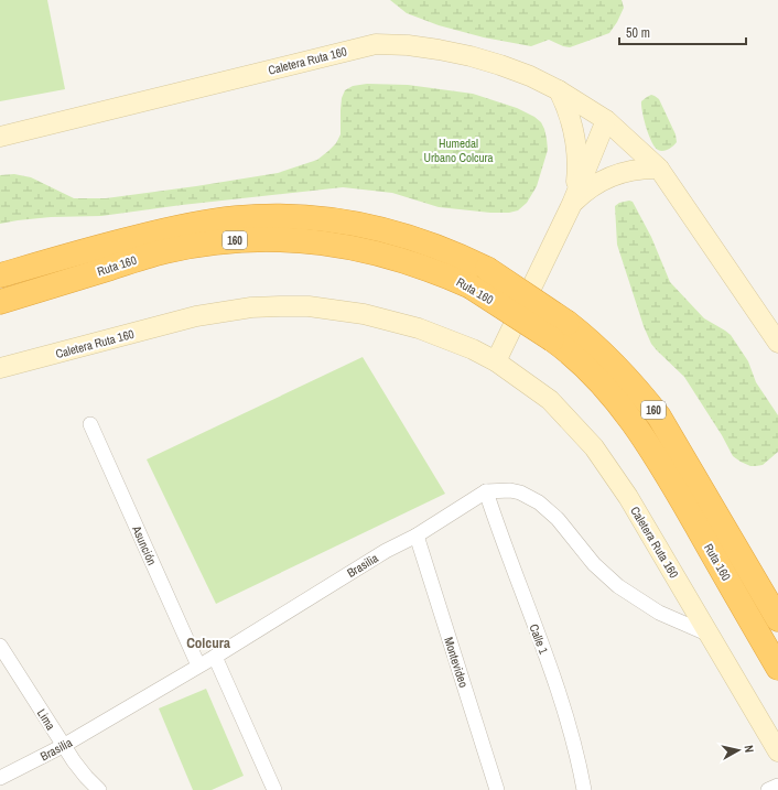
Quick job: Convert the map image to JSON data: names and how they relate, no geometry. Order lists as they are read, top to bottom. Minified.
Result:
{"streets":{"highway":["160","Ruta 160"],"street":["Caletera Ruta 160","Asunción","Brasilia","Calle 1","Montevideo","Lima"]},"crossings":[["Caletera Ruta 160","Brasilia"],["Asunción","Brasilia"],["Brasilia","Calle 1"],["Brasilia","Montevideo"],["Brasilia","Lima"]],"districts":["Colcura"],"parks":["Humedal Urbano Colcura"],"scale_bar":"50 m","north":"right"}
